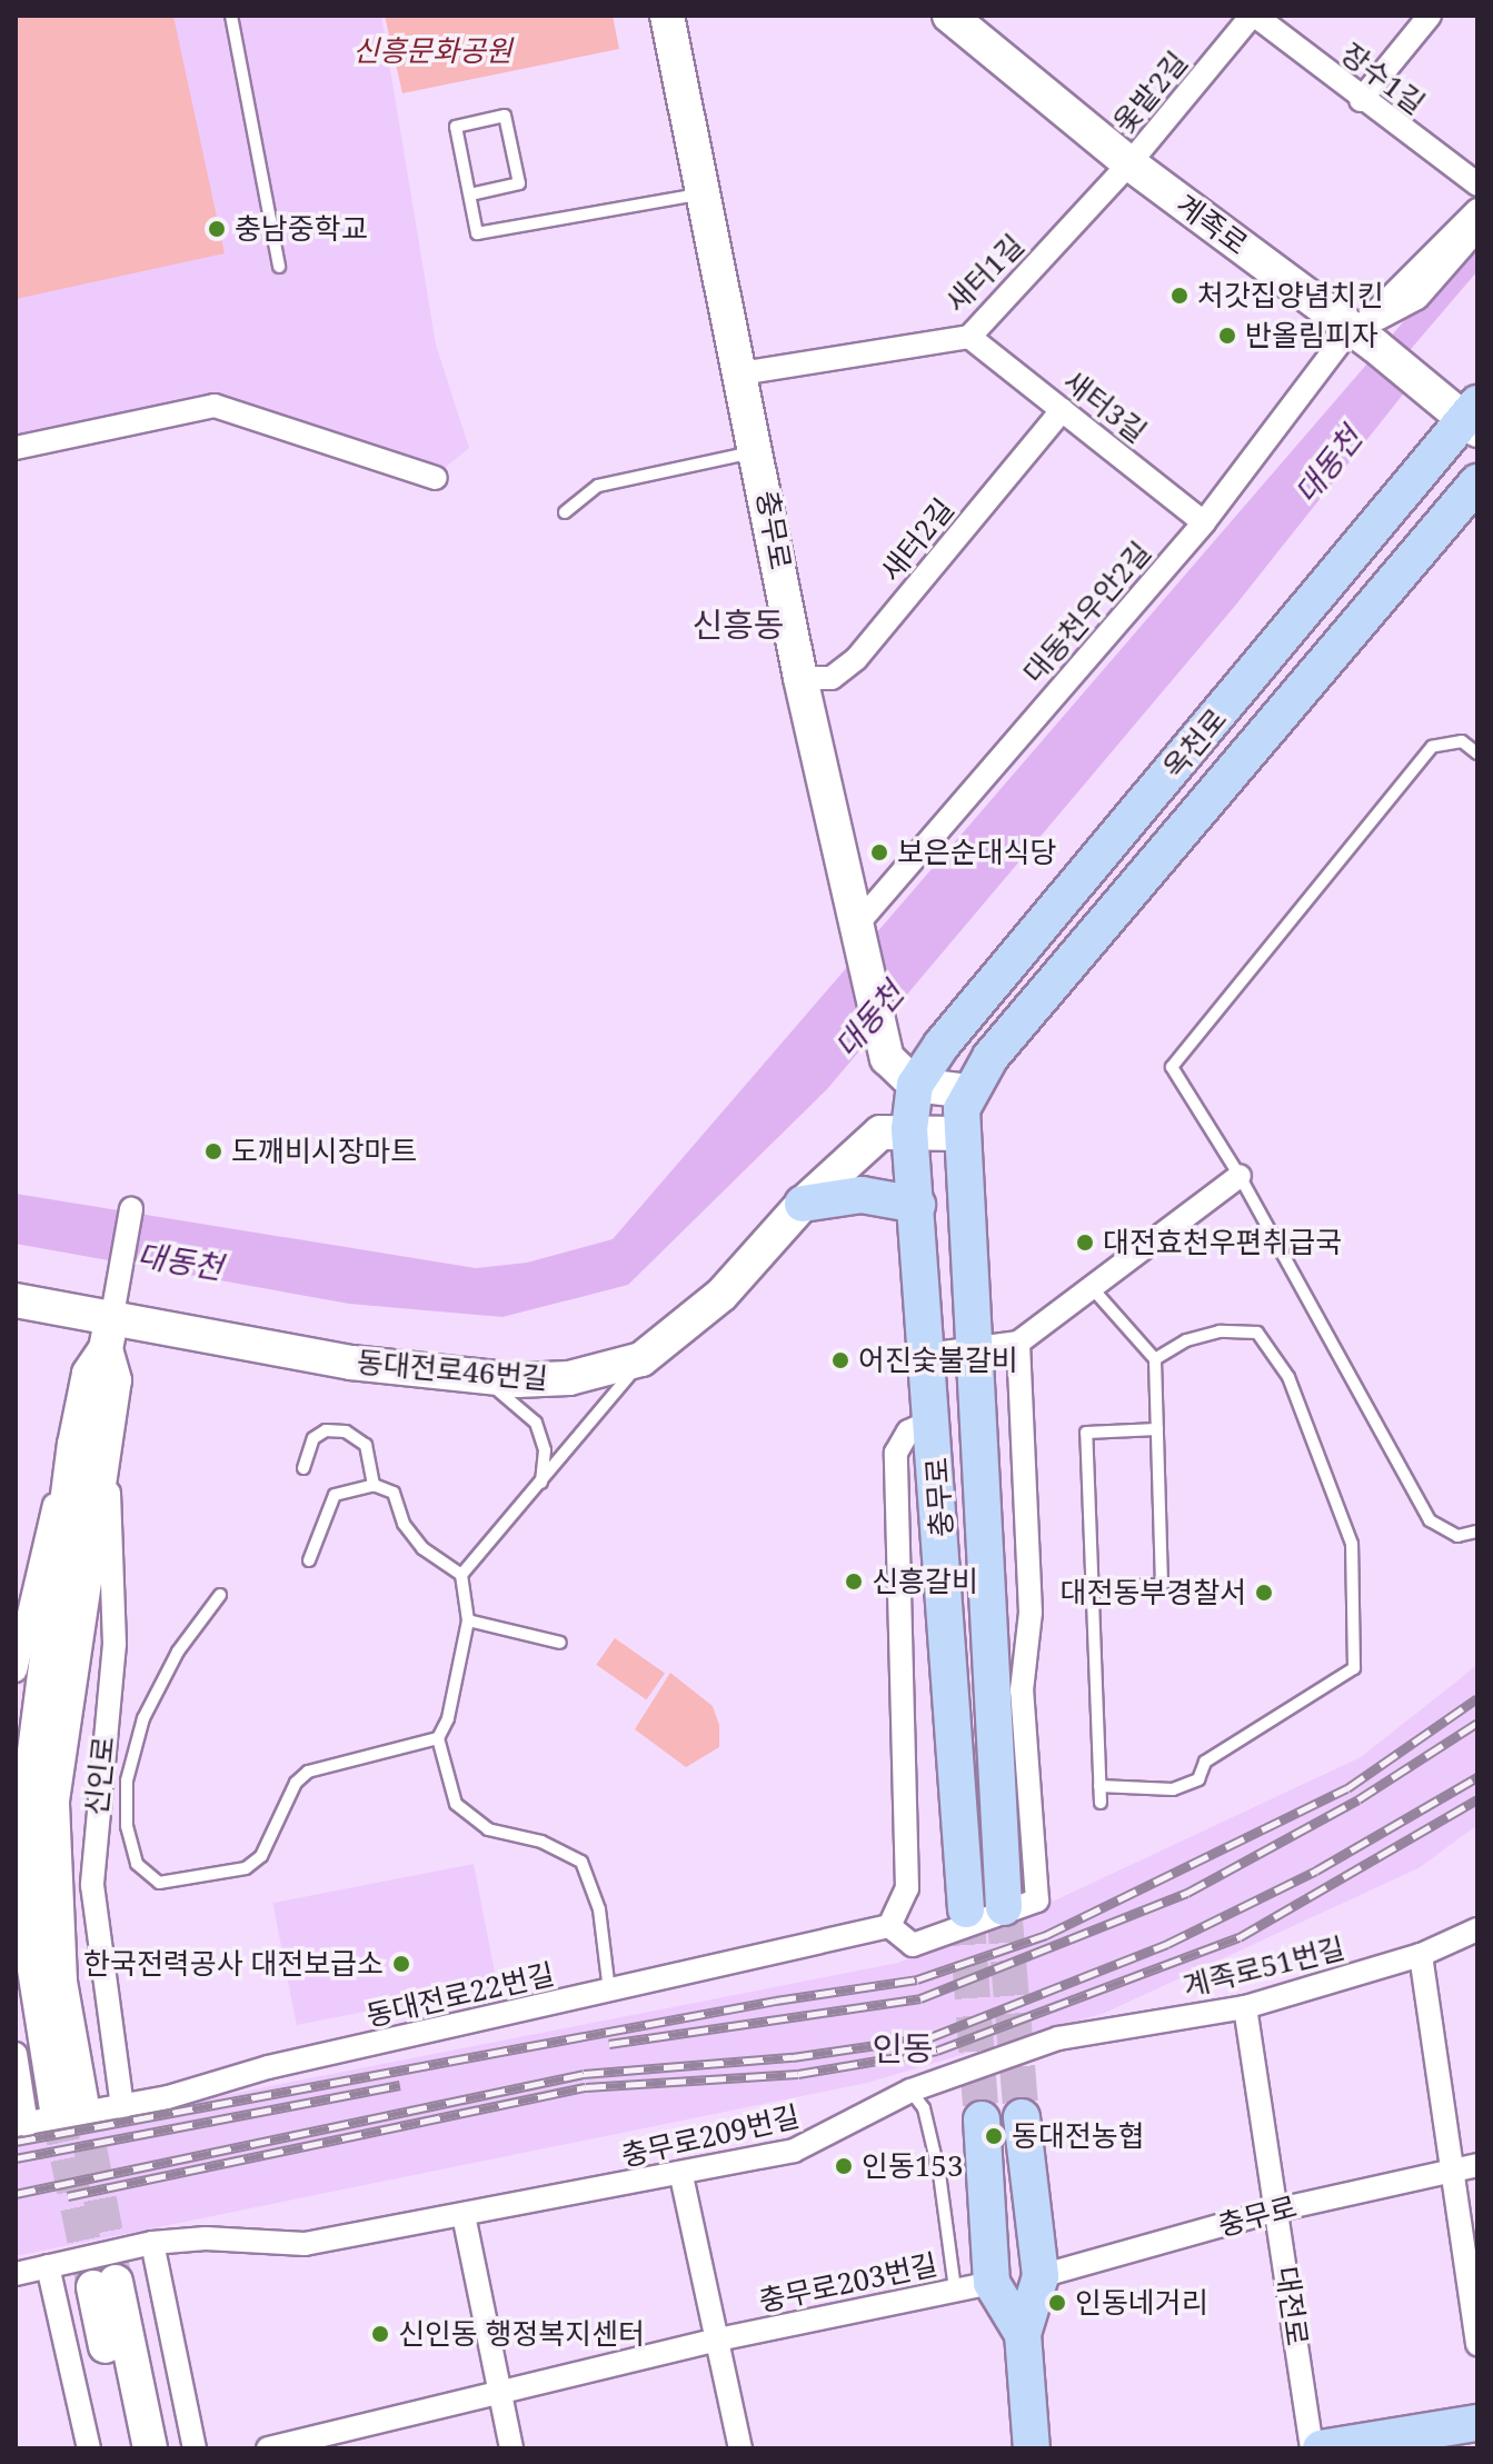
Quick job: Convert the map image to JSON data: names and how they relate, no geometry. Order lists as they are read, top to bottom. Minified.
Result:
{"streets":{"main road":["충무로","옥천로"],"street":["장수1길","옻밭2길","계족로","새터1길","새터3길","새터2길","대동천우안2길","동대전로46번길","신인로","계족로51번길","동대전로22번길","충무로209번길","충무로203번길","대전로"]},"crossings":[["장수1길","옻밭2길"],["옻밭2길","계족로"],["옻밭2길","새터1길"],["계족로","새터1길"],["계족로","대동천우안2길"],["계족로","옥천로"],["새터1길","새터3길"],["새터1길","충무로"],["새터3길","새터2길"],["새터3길","대동천우안2길"],["충무로","새터2길"],["충무로","대동천우안2길"],["충무로","옥천로"],["충무로","동대전로46번길"],["충무로","대전로"],["동대전로46번길","신인로"],["신인로","동대전로22번길"],["계족로51번길","충무로209번길"],["계족로51번길","대전로"]],"districts":["신흥동","인동"],"water":["대동천"],"parks":["신흥문화공원"],"places":["충남중학교","처갓집양념치킨","반올림피자","보은순대식당","도깨비시장마트","대전효천우편취급국","어진숯불갈비","신흥갈비","대전동부경찰서","한국전력공사 대전보급소","동대전농협","인동153","인동네거리","신인동 행정복지센터"]}
